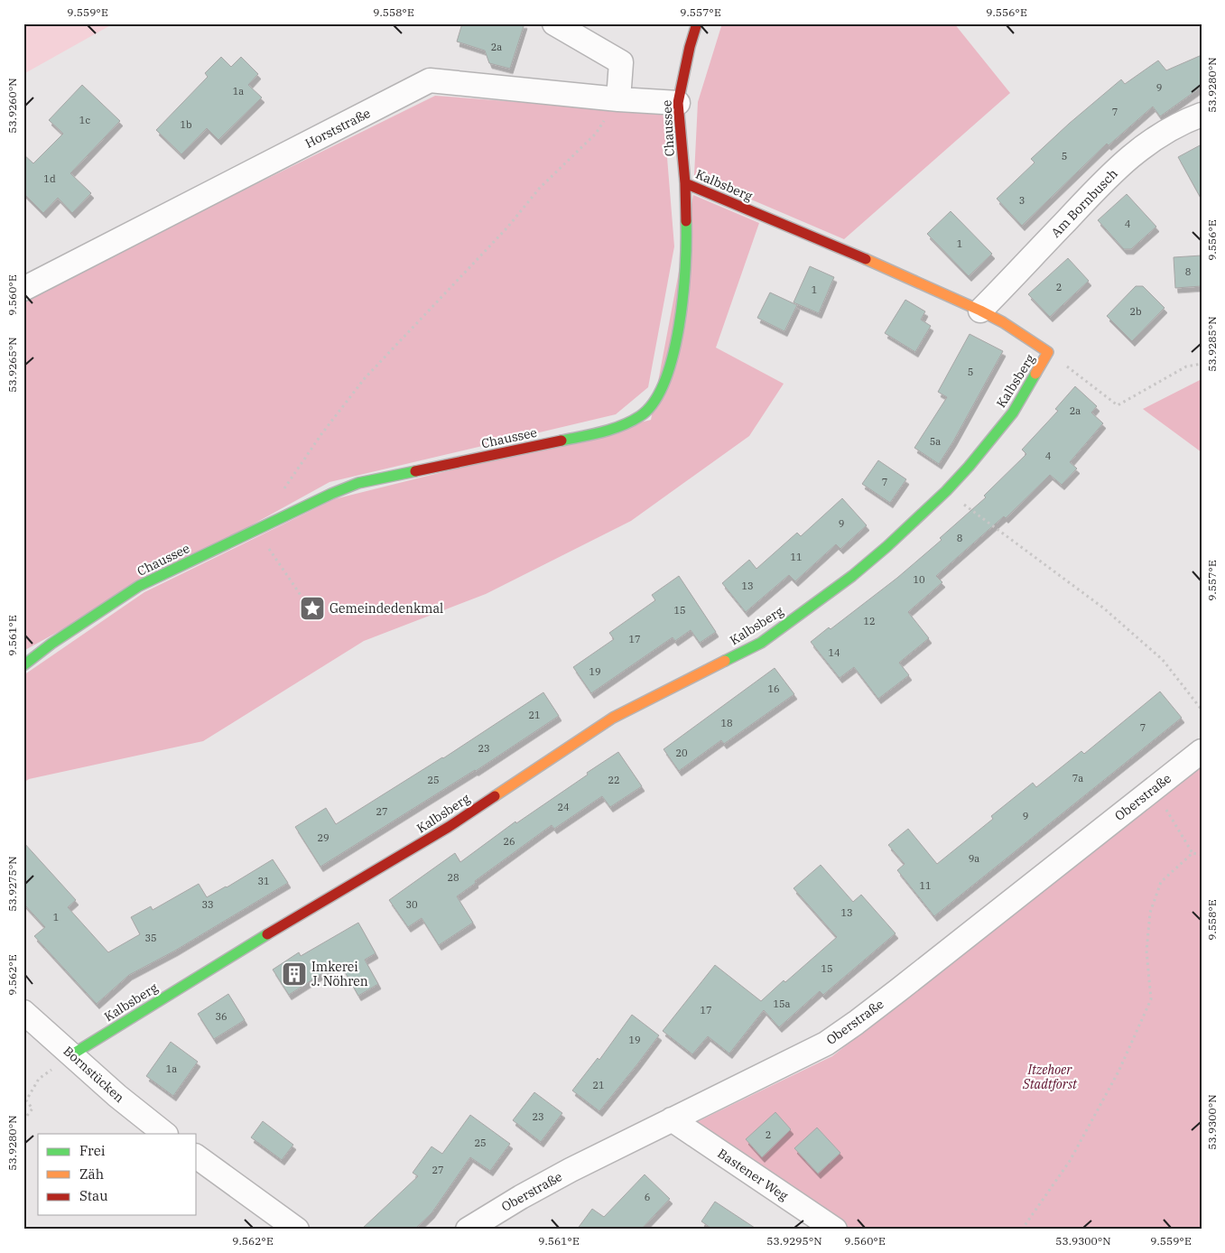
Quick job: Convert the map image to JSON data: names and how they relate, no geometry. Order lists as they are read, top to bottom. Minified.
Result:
{"streets":{"street":["Horststraße","Chaussee","Kalbsberg","Am Bornbusch","Oberstraße","Bornstücken","Bastener Weg"]},"crossings":[["Horststraße","Chaussee"],["Chaussee","Kalbsberg"],["Kalbsberg","Am Bornbusch"],["Kalbsberg","Bornstücken"],["Oberstraße","Bastener Weg"]],"parks":["Itzehoer Stadtforst"],"places":{"place":["Gemeindedenkmal"],"building":["Imkerei J. Nöhren"]},"house_numbers":["2a","9","1a","7","1c","1b","5","1d","3","4","1","8","2","1","2b","5","2a","5a","4","7","9","8","11","10","13","15","12","17","14","19","16","21","18","7","23","20","7a","25","22","24","27","9","29","26","9a","28","31","11","33","30","13","1","35","15","15a","17","36","19","1a","21","23","2","25","27","6"],"legend":["Frei","Zäh","Stau"],"coordinates":["9.559°E","9.558°E","9.557°E","9.556°E","53.9280°N","53.9260°N","9.560°E","53.9285°N","53.9265°N","9.561°E","53.9275°N","9.562°E","53.9300°N","53.9295°N"]}
